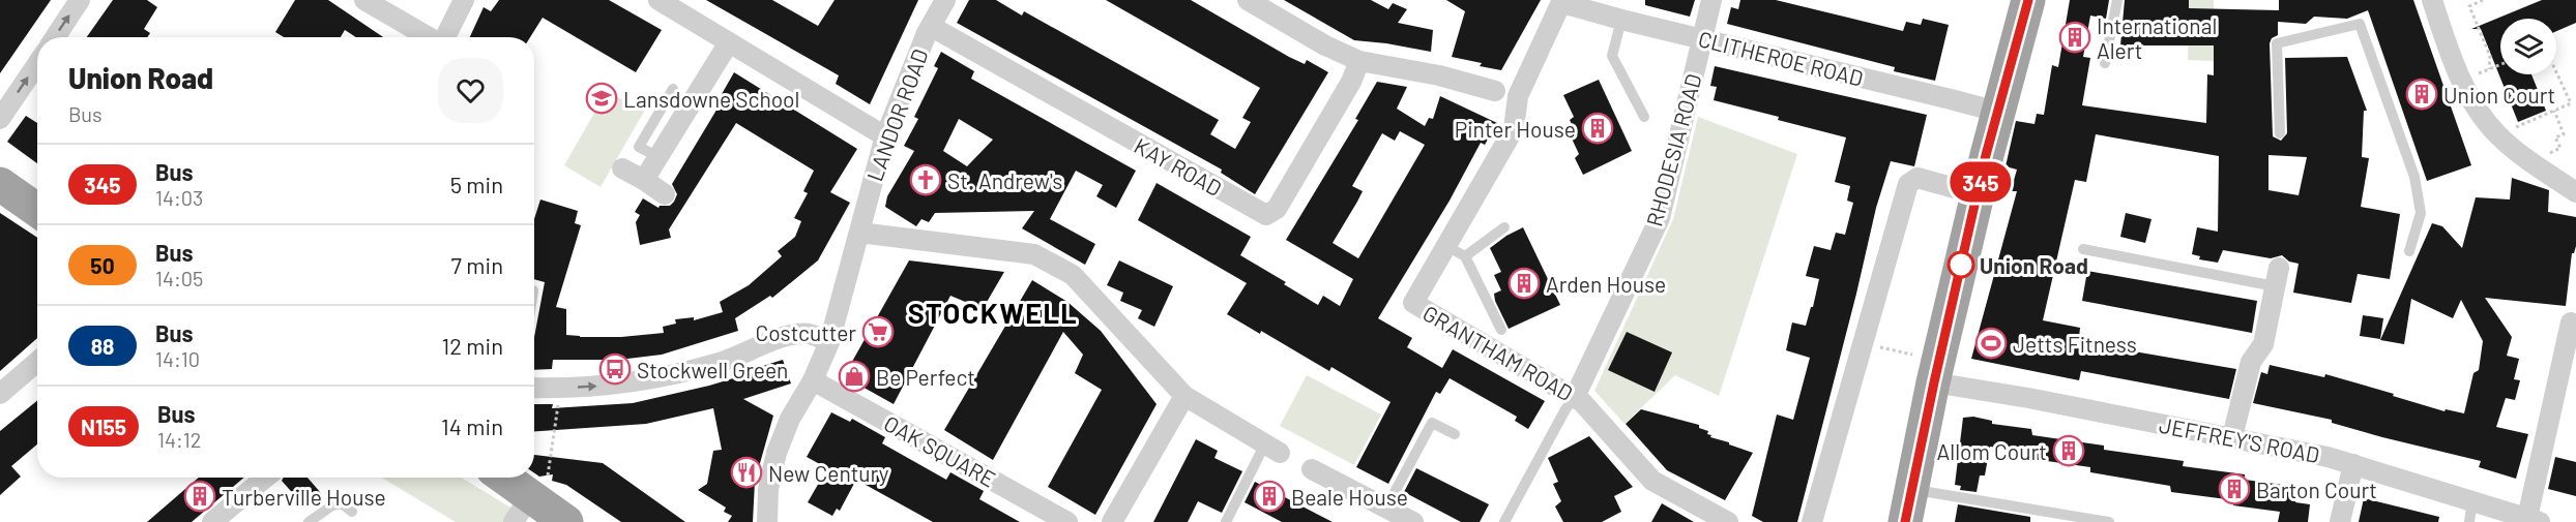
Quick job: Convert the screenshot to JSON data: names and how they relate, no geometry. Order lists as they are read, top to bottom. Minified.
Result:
{"streets":{"street":["CLITHEROE ROAD","LANDOR ROAD","RHODESIA ROAD","KAY ROAD","GRANTHAM ROAD","JEFFREY'S ROAD","OAK SQUARE"]},"crossings":[["CLITHEROE ROAD","RHODESIA ROAD"],["CLITHEROE ROAD","GRANTHAM ROAD"],["LANDOR ROAD","KAY ROAD"],["RHODESIA ROAD","GRANTHAM ROAD"]],"districts":["STOCKWELL"],"places":{"building":["International Alert","Union Court","Pinter House","Arden House","Allom Court","Barton Court","Turberville House","Beale House"],"school or university":["Lansdowne School"],"church":["St. Andrew's"],"other":["Union Road"],"supermarket":["Costcutter"],"sports":["Jetts Fitness"],"bus stop":["Stockwell Green"],"shop":["Be Perfect"],"restaurant":["New Century"]},"lines":["bus line 345"],"page":{"on_map":"345","heading":["Union Road","Bus"],"list":[{"mark":"345","name":"Bus","note":"14:03","value":"5 min"},{"mark":"50","name":"Bus","note":"14:05","value":"7 min"},{"mark":"88","name":"Bus","note":"14:10","value":"12 min"},{"mark":"N155","name":"Bus","note":"14:12","value":"14 min"}]}}
